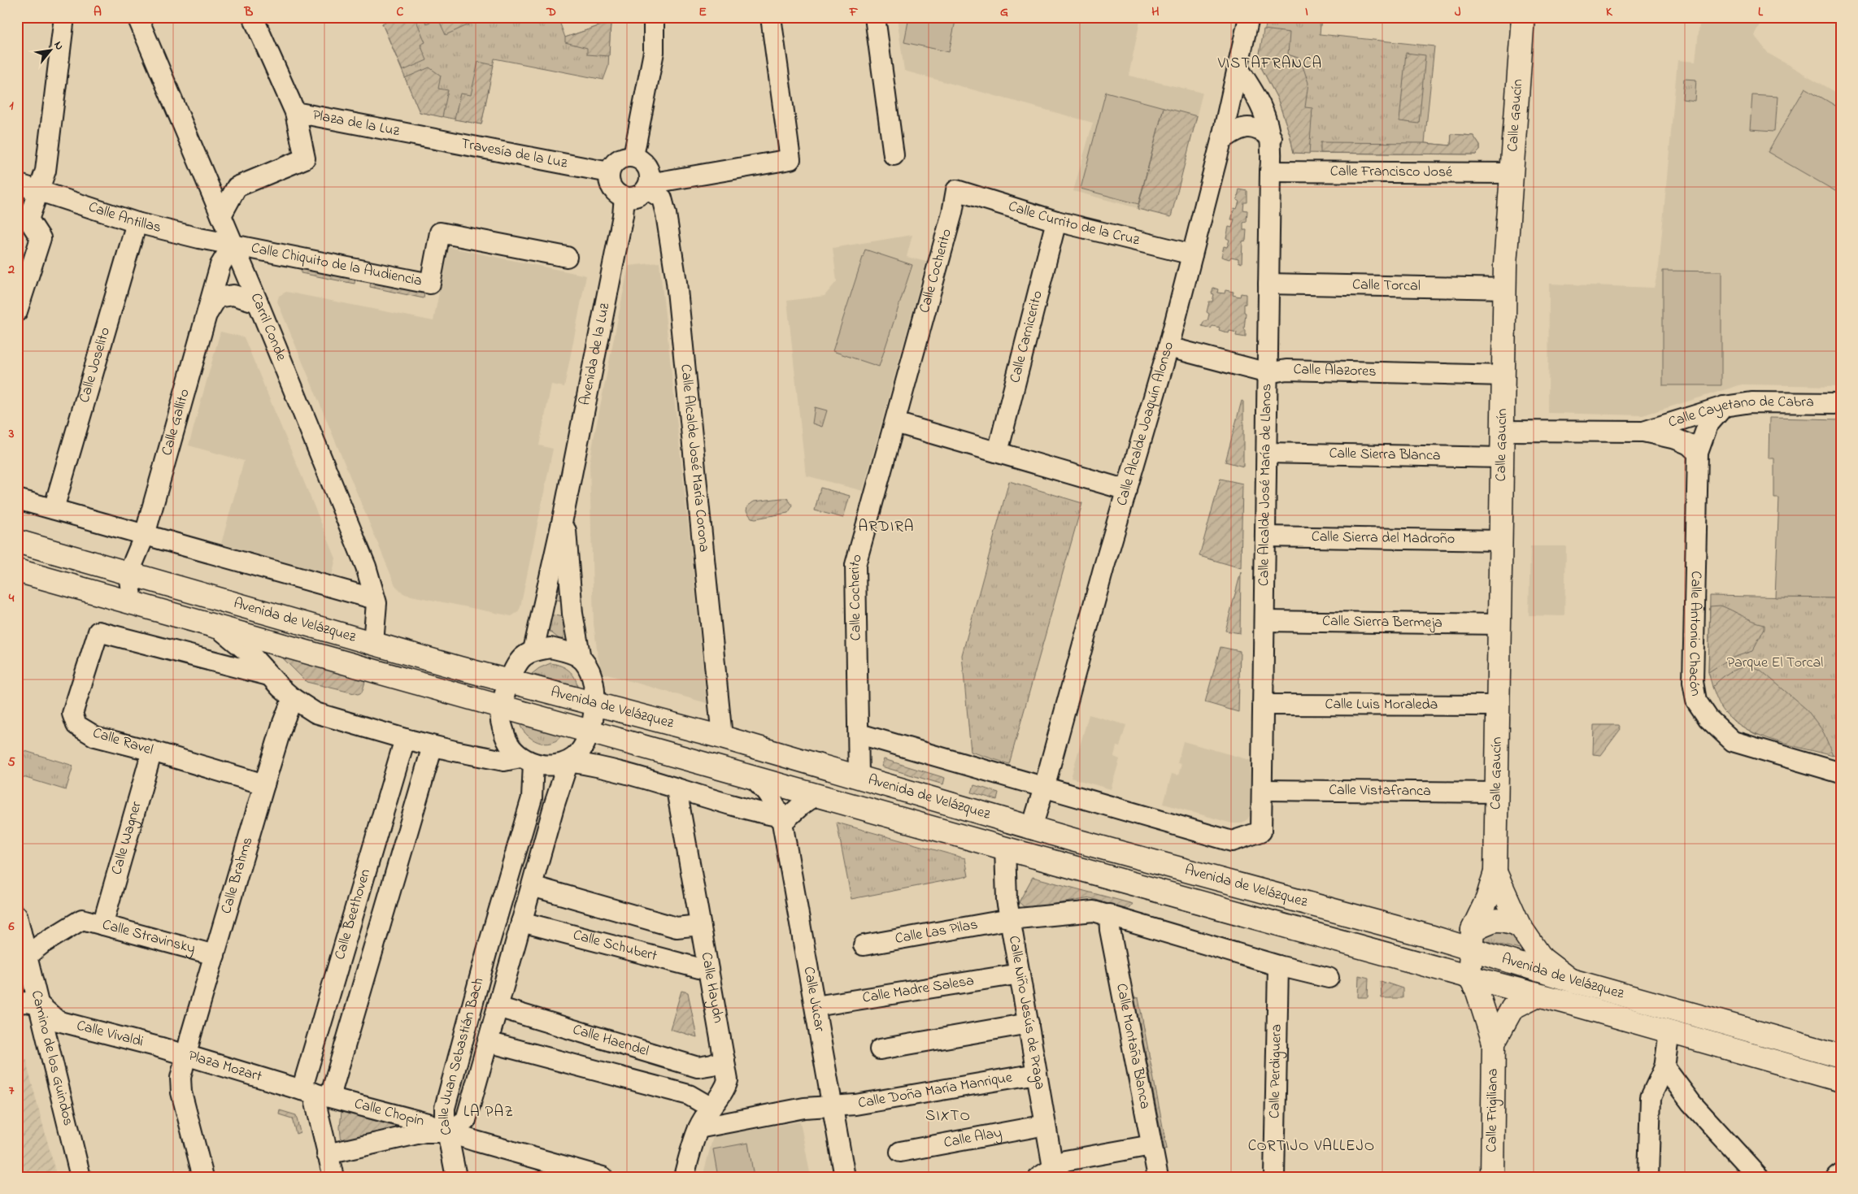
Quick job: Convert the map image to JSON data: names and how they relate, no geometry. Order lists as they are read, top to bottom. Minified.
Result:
{"streets":{"main road":["Calle Gaucín","Avenida de Velázquez","Calle Frigiliana"],"street":["Plaza de la Luz","Travesía de la Luz","Calle Francisco José","Calle Antillas","Calle Currito de la Cruz","Calle Chiquito de la Audiencia","Calle Cocherito","Calle Torcal","Carril Conde","Calle Carnicerito","Avenida de la Luz","Calle Joselito","Calle Alazores","Calle Cayetano de Cabra","Calle Gallito","Calle Alcalde Joaquín Alonso","Calle Sierra Blanca","Calle Alcalde José María Corona","Calle Alcalde José María de Llanos","Calle Sierra del Madroño","Calle Sierra Bermeja","Calle Antonio Chacón","Calle Luis Moraleda","Calle Ravel","Calle Vistafranca","Calle Wagner","Calle Brahms","Calle Beethoven","Calle Las Pilas","Calle Stravinsky","Calle Schubert","Calle Haydn","Calle Madre Salesa","Calle Júcar","Calle Niño Jesús de Praga","Calle Vivaldi","Calle Haendel","Calle Montaña Blanca","Calle Juan Sebastián Bach","Camino de los Guindos","Plaza Mozart","Calle Perdiguera","Calle Doña María Manrique","Calle Chopin","Calle Alay"]},"crossings":[["Calle Gaucín","Calle Francisco José"],["Calle Gaucín","Calle Torcal"],["Calle Gaucín","Calle Alazores"],["Calle Gaucín","Calle Cayetano de Cabra"],["Calle Gaucín","Calle Sierra Blanca"],["Calle Gaucín","Calle Sierra del Madroño"],["Calle Gaucín","Avenida de Velázquez"],["Calle Gaucín","Calle Sierra Bermeja"],["Calle Gaucín","Calle Luis Moraleda"],["Calle Gaucín","Calle Vistafranca"],["Plaza de la Luz","Travesía de la Luz"],["Plaza de la Luz","Carril Conde"],["Travesía de la Luz","Avenida de la Luz"],["Travesía de la Luz","Calle Alcalde José María Corona"],["Calle Francisco José","Calle Alcalde José María de Llanos"],["Calle Antillas","Calle Chiquito de la Audiencia"],["Calle Antillas","Carril Conde"],["Calle Antillas","Calle Joselito"],["Calle Antillas","Calle Gallito"],["Calle Currito de la Cruz","Calle Cocherito"],["Calle Currito de la Cruz","Calle Carnicerito"],["Calle Currito de la Cruz","Calle Alcalde Joaquín Alonso"],["Calle Chiquito de la Audiencia","Carril Conde"],["Calle Chiquito de la Audiencia","Calle Gallito"],["Calle Cocherito","Avenida de Velázquez"],["Calle Torcal","Calle Alcalde José María de Llanos"],["Carril Conde","Calle Gallito"],["Carril Conde","Avenida de Velázquez"],["Avenida de la Luz","Calle Alcalde José María Corona"],["Calle Alazores","Calle Alcalde Joaquín Alonso"],["Calle Alazores","Calle Alcalde José María de Llanos"],["Calle Cayetano de Cabra","Calle Antonio Chacón"],["Calle Gallito","Avenida de Velázquez"],["Calle Alcalde Joaquín Alonso","Calle Alcalde José María de Llanos"],["Calle Alcalde Joaquín Alonso","Avenida de Velázquez"],["Calle Sierra Blanca","Calle Alcalde José María de Llanos"],["Calle Alcalde José María Corona","Avenida de Velázquez"],["Calle Alcalde José María de Llanos","Calle Sierra del Madroño"],["Calle Alcalde José María de Llanos","Calle Sierra Bermeja"],["Calle Alcalde José María de Llanos","Calle Luis Moraleda"],["Calle Alcalde José María de Llanos","Calle Vistafranca"],["Avenida de Velázquez","Calle Ravel"],["Avenida de Velázquez","Calle Brahms"],["Avenida de Velázquez","Calle Beethoven"],["Avenida de Velázquez","Calle Júcar"],["Avenida de Velázquez","Calle Niño Jesús de Praga"],["Avenida de Velázquez","Calle Juan Sebastián Bach"],["Avenida de Velázquez","Calle Frigiliana"],["Calle Ravel","Calle Wagner"],["Calle Ravel","Calle Brahms"],["Calle Wagner","Calle Stravinsky"],["Calle Brahms","Calle Stravinsky"],["Calle Brahms","Calle Vivaldi"],["Calle Brahms","Plaza Mozart"],["Calle Beethoven","Plaza Mozart"],["Calle Beethoven","Calle Chopin"],["Calle Las Pilas","Calle Niño Jesús de Praga"],["Calle Las Pilas","Calle Montaña Blanca"],["Calle Las Pilas","Calle Perdiguera"],["Calle Stravinsky","Camino de los Guindos"],["Calle Schubert","Calle Haydn"],["Calle Schubert","Calle Juan Sebastián Bach"],["Calle Haydn","Calle Haendel"],["Calle Haydn","Calle Doña María Manrique"],["Calle Madre Salesa","Calle Júcar"],["Calle Madre Salesa","Calle Niño Jesús de Praga"],["Calle Júcar","Calle Doña María Manrique"],["Calle Niño Jesús de Praga","Calle Doña María Manrique"],["Calle Niño Jesús de Praga","Calle Alay"],["Calle Vivaldi","Camino de los Guindos"],["Calle Vivaldi","Plaza Mozart"],["Calle Haendel","Calle Juan Sebastián Bach"],["Calle Juan Sebastián Bach","Calle Chopin"],["Plaza Mozart","Calle Chopin"]],"districts":["VISTAFRANCA","ARDIRA","LA PAZ","SIXTO","CORTIJO VALLEJO"],"parks":["Parque El Torcal"],"north":"top right","grid":{"columns":["A","B","C","D","E","F","G","H","I","J","K","L"],"rows":["1","2","3","4","5","6","7"]}}
